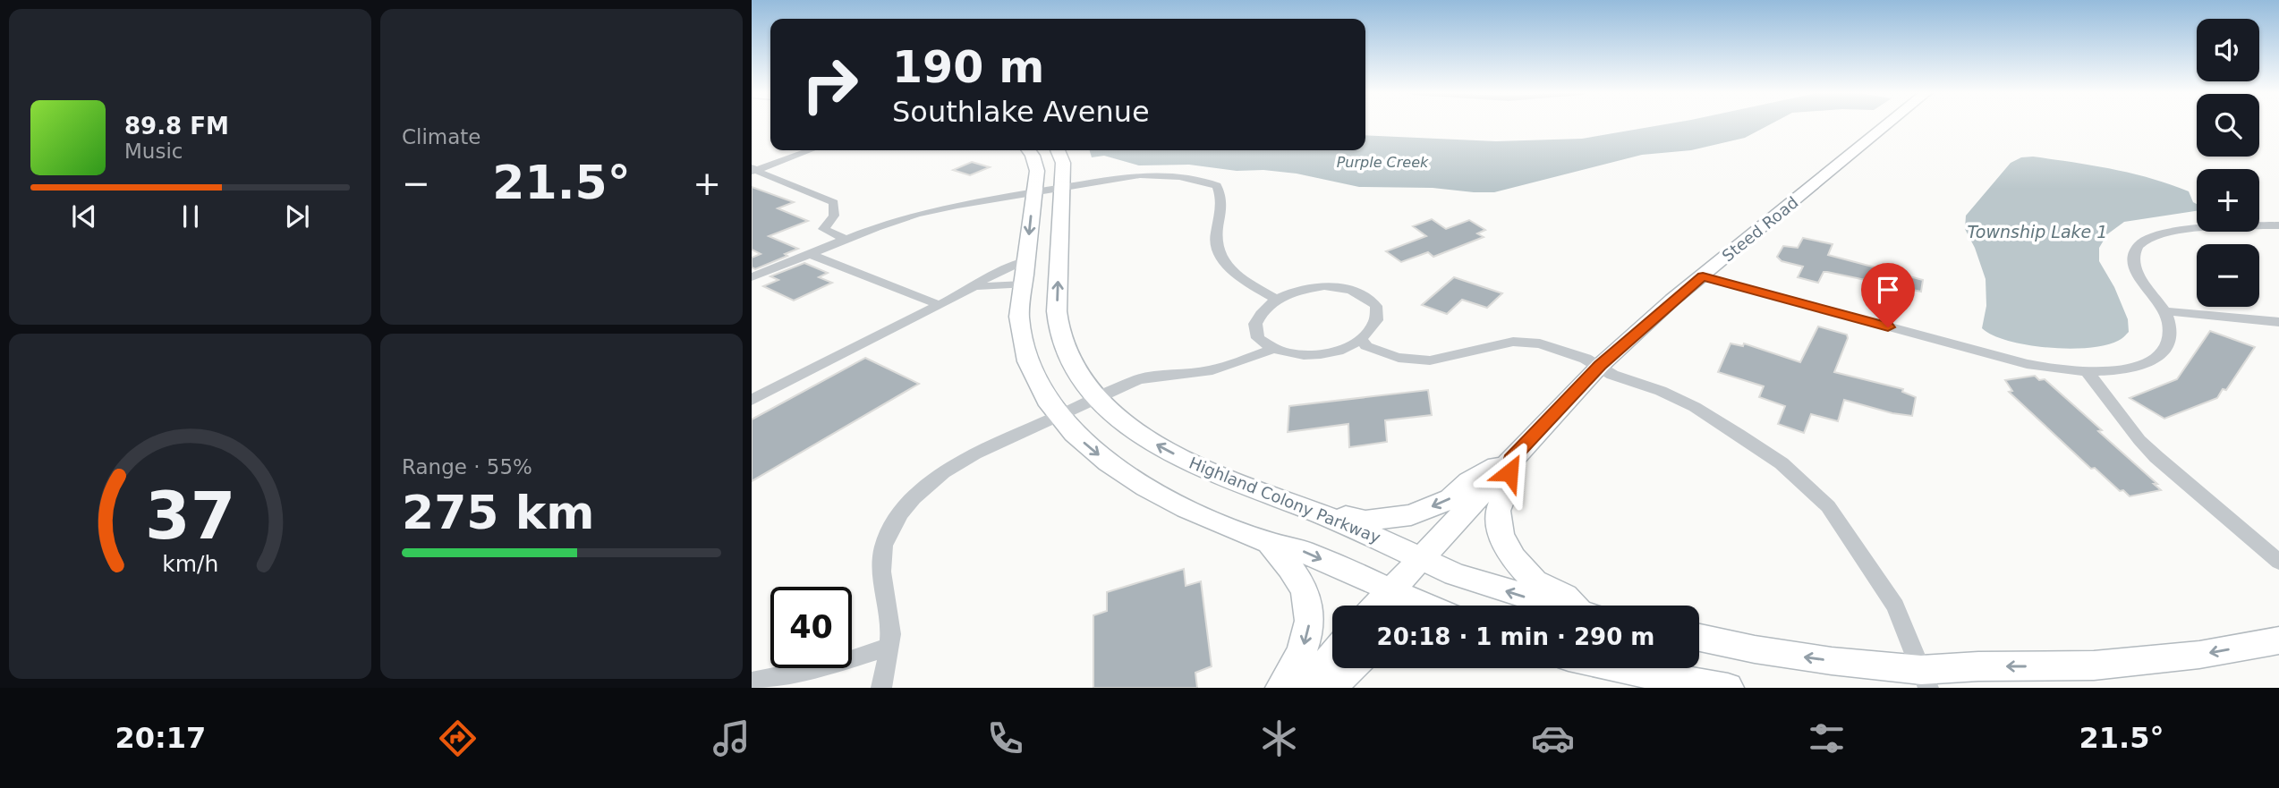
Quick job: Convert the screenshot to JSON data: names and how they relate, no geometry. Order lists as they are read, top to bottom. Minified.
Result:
{"streets":{"street":["Steed Road","Highland Colony Parkway"]},"crossings":[["Steed Road","Highland Colony Parkway"]],"water":["Purple Creek","Township Lake 1"],"page":{"tile":["Climate",["Range · 55%","275 km"]],"map_buttons":["+","−"],"turn":["190 m","Southlake Avenue"],"song":["89.8 FM","Music"],"heat":["−","21.5°","+"],"limit":"40","trip":"20:18 · 1 min · 290 m","tabs":["20:17","21.5°"],"gauge":["37","km/h"]}}
